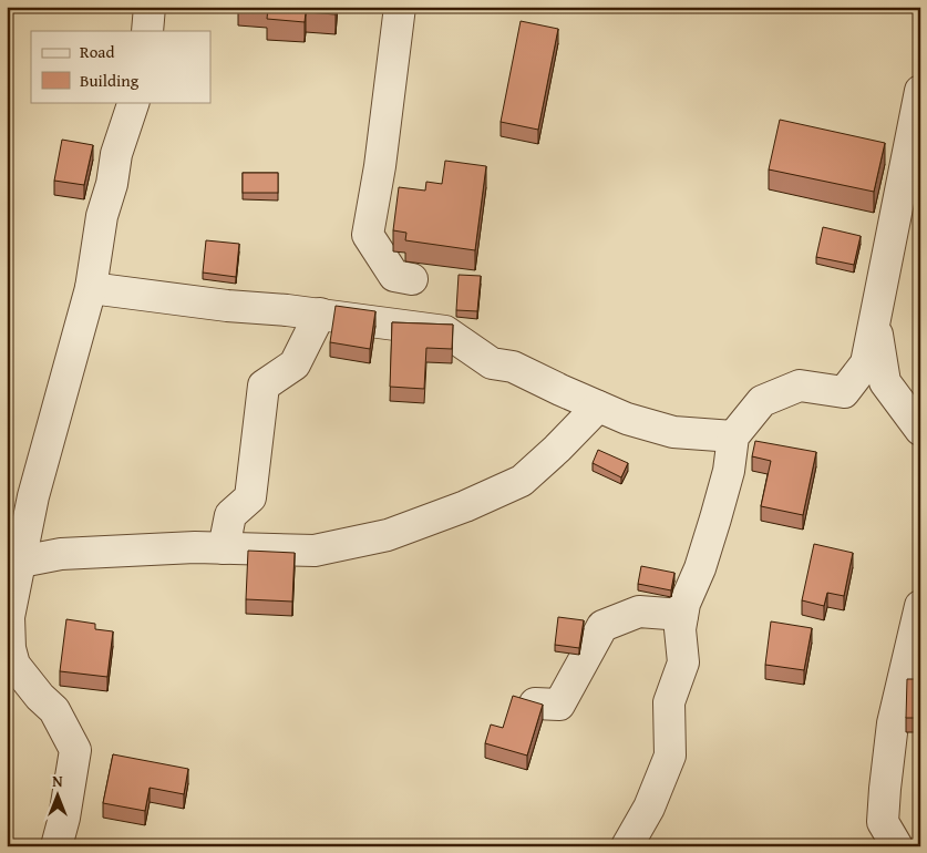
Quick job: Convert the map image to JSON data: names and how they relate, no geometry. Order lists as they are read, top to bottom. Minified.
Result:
{"legend":["Road","Building"],"north":"top"}
